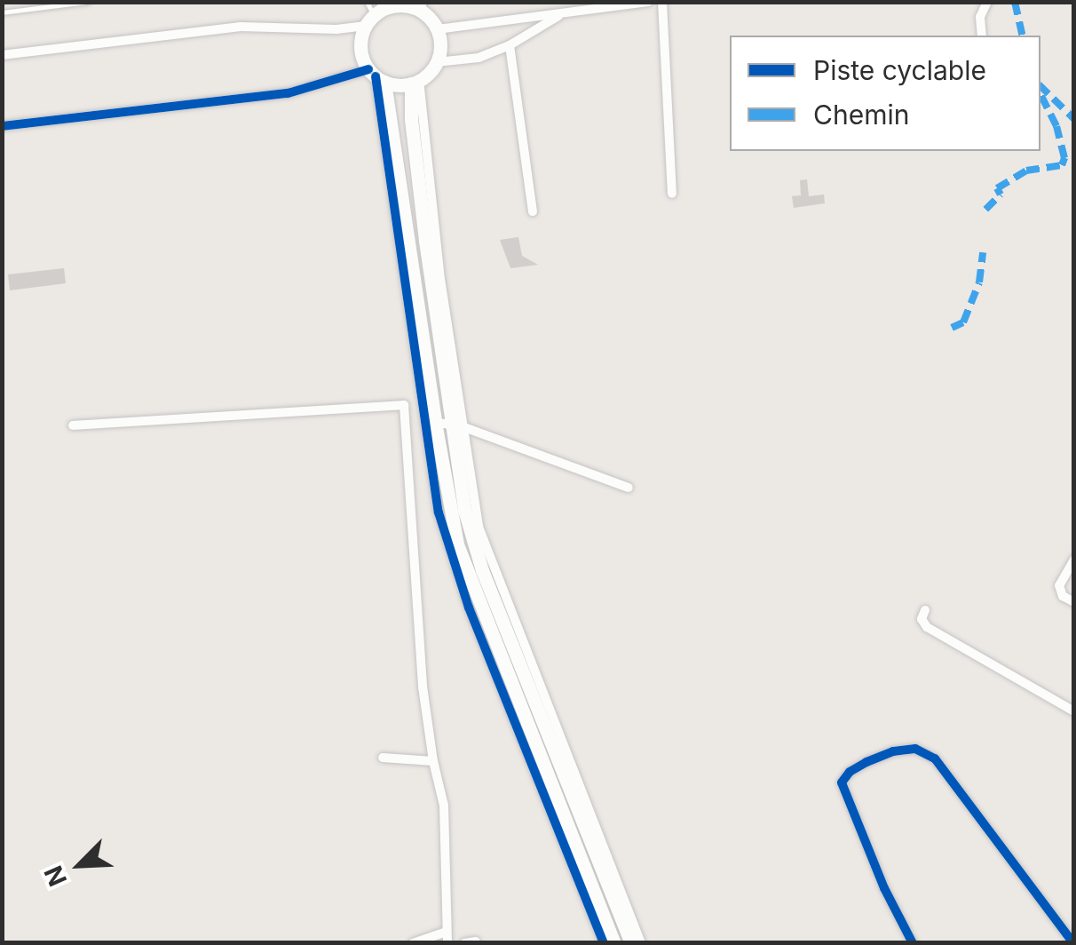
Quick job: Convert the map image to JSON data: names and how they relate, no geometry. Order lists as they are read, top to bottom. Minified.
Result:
{"legend":["Piste cyclable","Chemin"],"north":"bottom left"}
